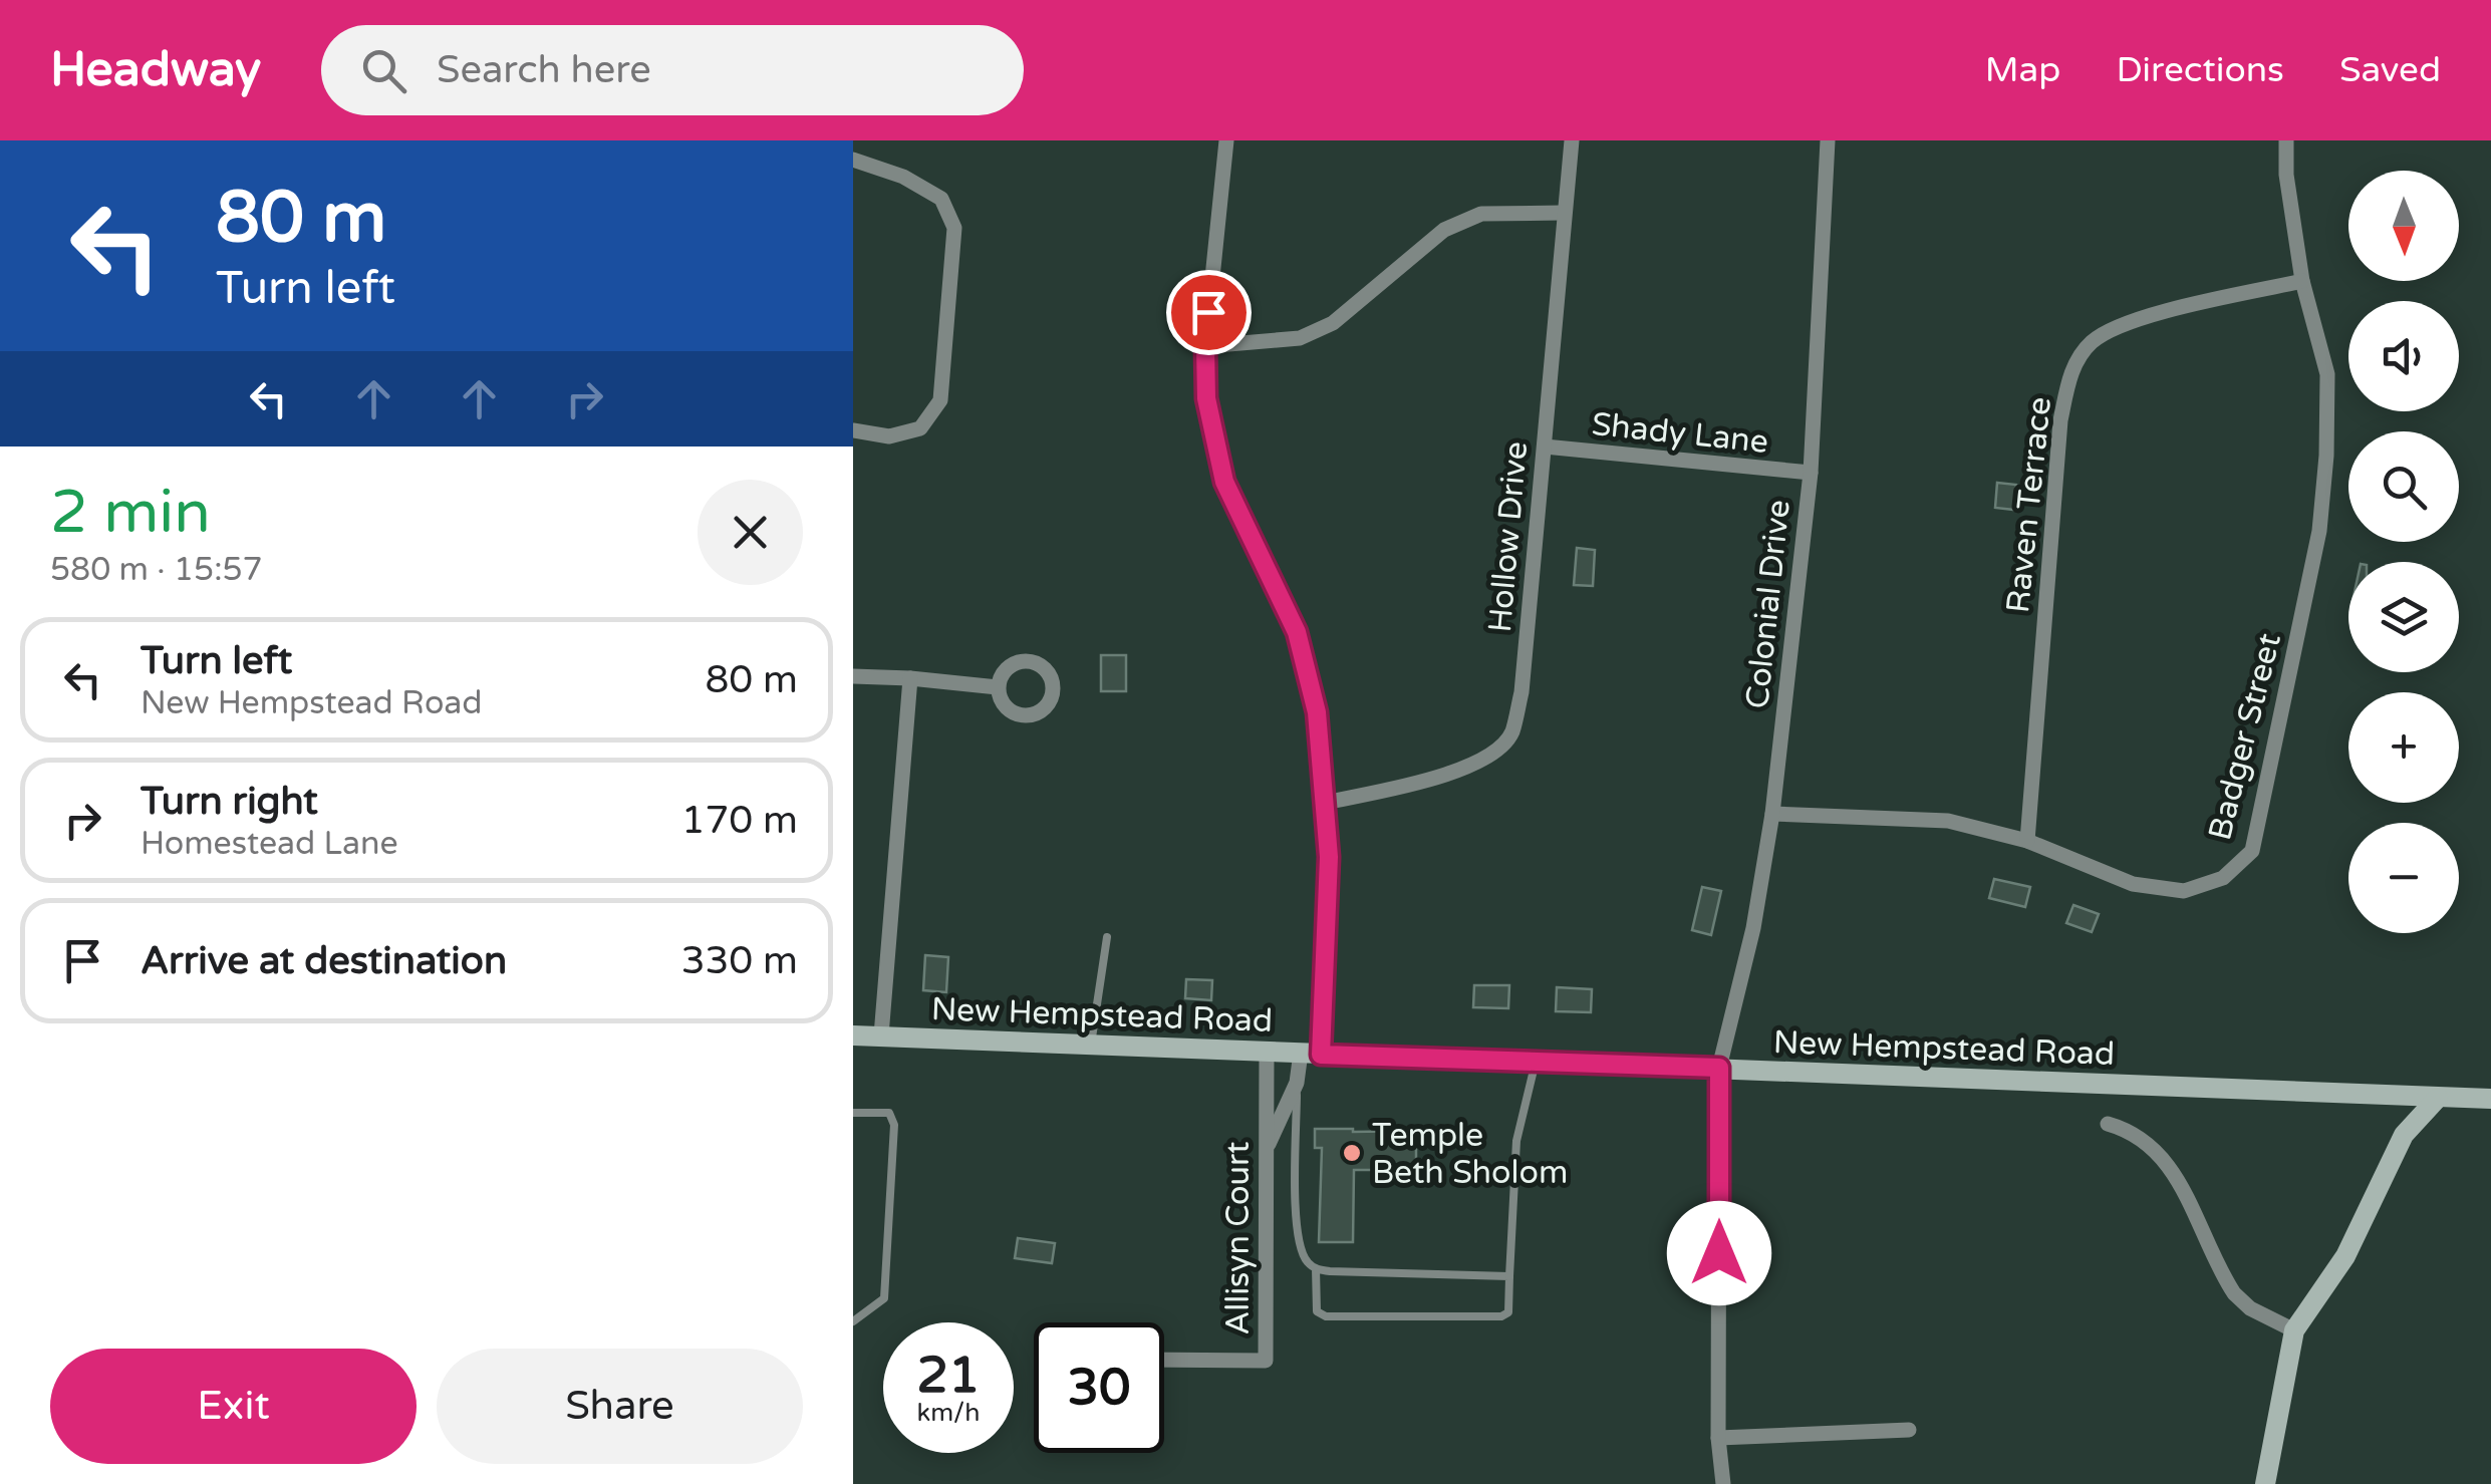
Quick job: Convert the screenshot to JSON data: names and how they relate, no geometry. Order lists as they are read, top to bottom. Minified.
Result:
{"streets":{"street":["Shady Lane","Raven Terrace","Hollow Drive","Colonial Drive","Badger Street","New Hempstead Road","Allisyn Court"]},"crossings":[["Shady Lane","Hollow Drive"],["Shady Lane","Colonial Drive"],["Raven Terrace","Badger Street"],["Colonial Drive","Badger Street"],["Colonial Drive","New Hempstead Road"],["New Hempstead Road","Allisyn Court"]],"places":["Temple Beth Sholom"],"north":"bottom","page":{"header":"Headway","search":"Search here","nav":["Map","Directions","Saved"],"turn":["80 m","Turn left"],"map_buttons":["+","−"],"heading":["2 min","580 m · 15:57"],"list":[{"name":"Turn left","note":"New Hempstead Road","value":"80 m"},{"name":"Turn right","note":"Homestead Lane","value":"170 m"},{"name":"Arrive at destination","value":"330 m"}],"speed":"21 km/h","limit":"30","buttons":["Exit","Share"]}}
